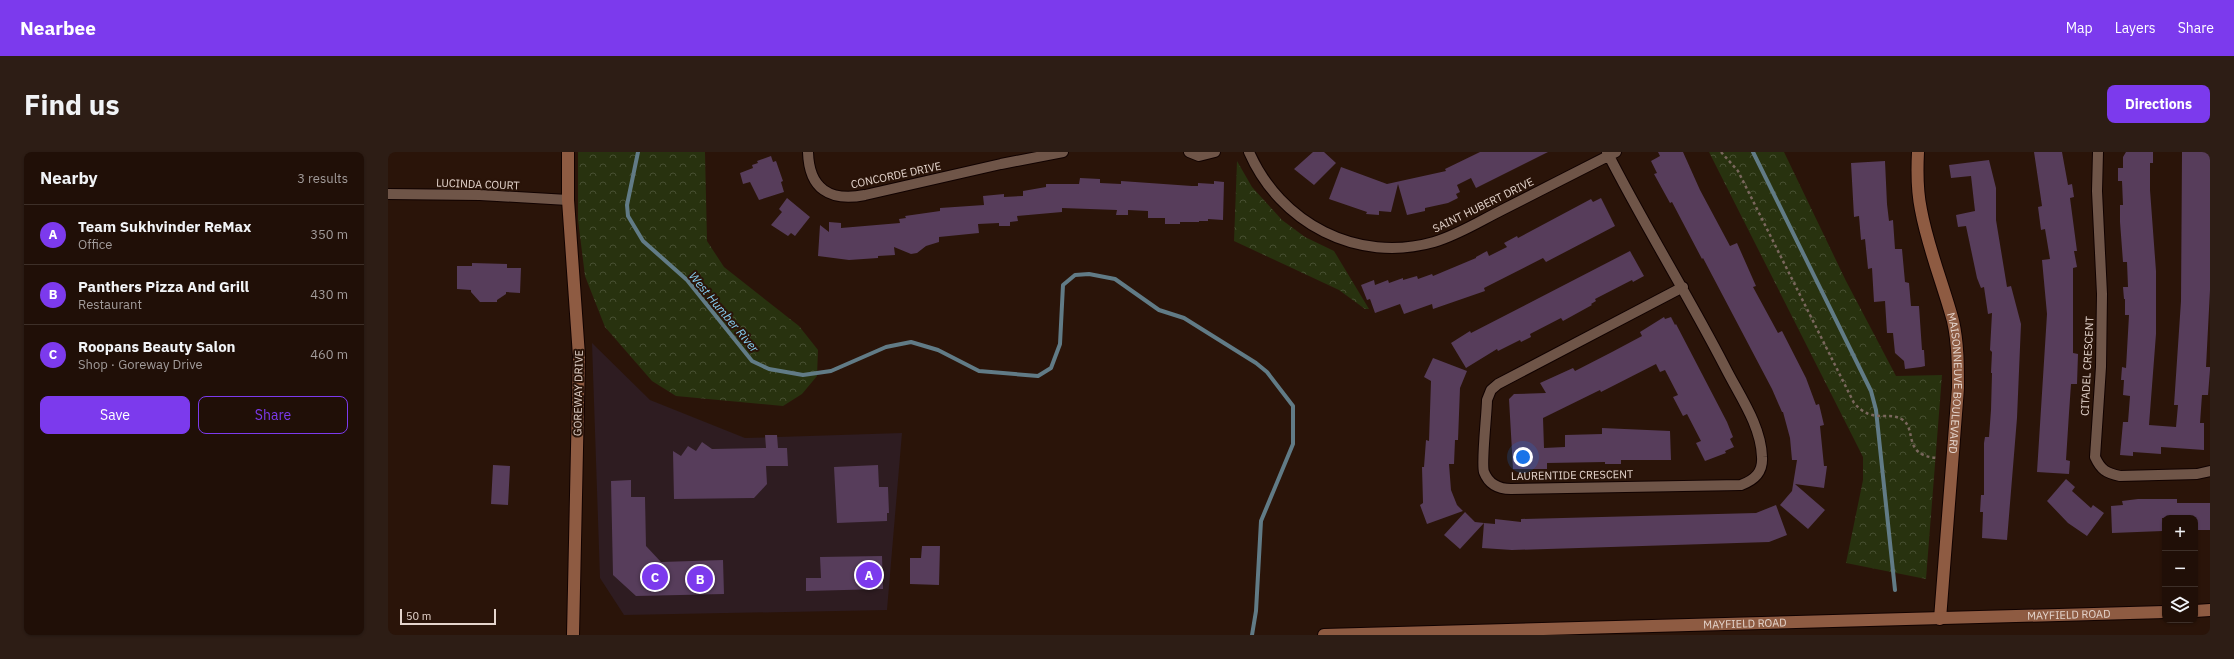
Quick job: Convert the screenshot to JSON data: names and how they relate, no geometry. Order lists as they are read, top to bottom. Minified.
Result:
{"streets":{"street":["CONCORDE DRIVE","LUCINDA COURT","SAINT HUBERT DRIVE","CITADEL CRESCENT","MAISONNEUVE BOULEVARD","GOREWAY DRIVE","LAURENTIDE CRESCENT","MAYFIELD ROAD"]},"crossings":[["LUCINDA COURT","GOREWAY DRIVE"],["SAINT HUBERT DRIVE","LAURENTIDE CRESCENT"],["MAISONNEUVE BOULEVARD","MAYFIELD ROAD"]],"water":["West Humber River"],"scale_bar":"50 m","page":{"header":"Nearbee","nav":["Map","Layers","Share"],"buttons":["Directions",["Save","Share"]],"title":"Find us","heading":["Nearby","3 results"],"list":[{"mark":"A","name":"Team Sukhvinder ReMax","note":"Office","value":"350 m"},{"mark":"B","name":"Panthers Pizza And Grill","note":"Restaurant","value":"430 m"},{"mark":"C","name":"Roopans Beauty Salon","note":"Shop · Goreway Drive","value":"460 m"}],"map_buttons":["+","−"],"pins":["A","C","B"],"scale":"50 m"}}
